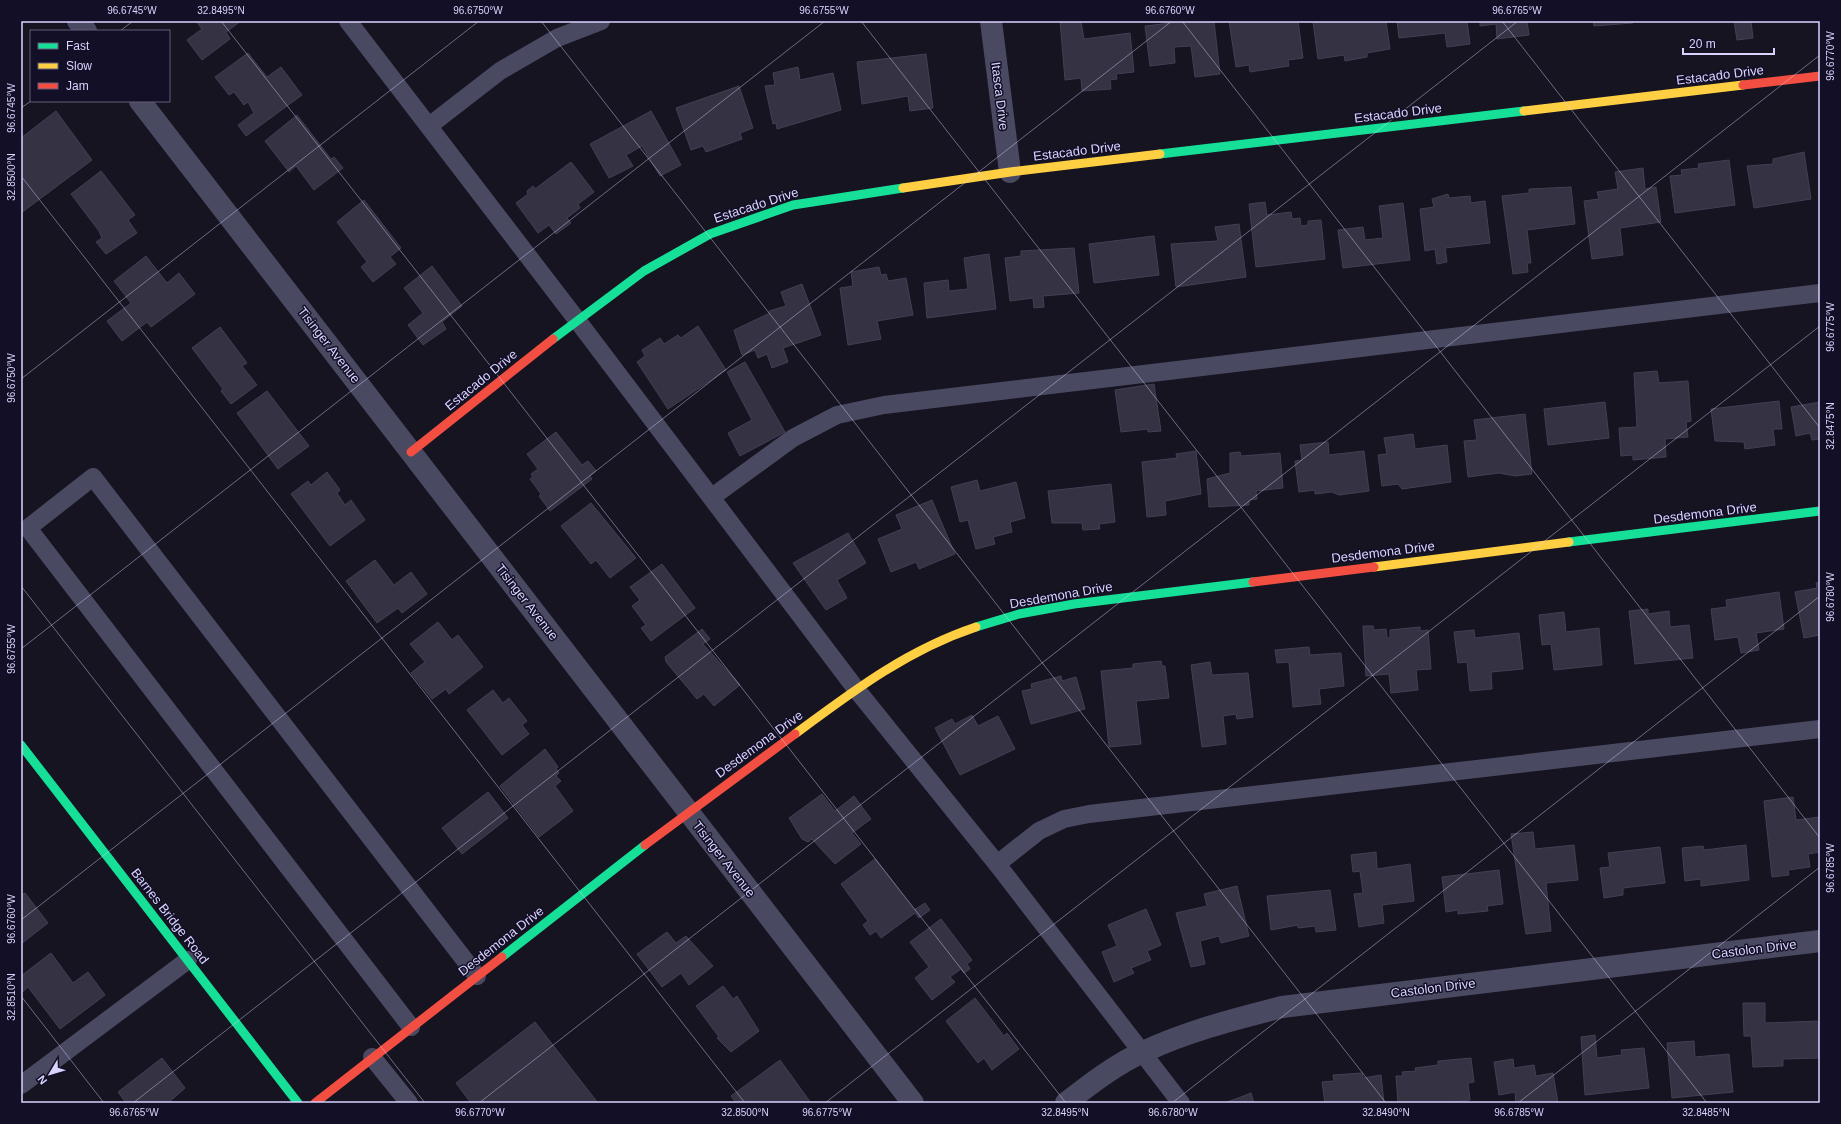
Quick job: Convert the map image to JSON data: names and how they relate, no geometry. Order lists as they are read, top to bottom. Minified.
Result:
{"streets":{"street":["Estacado Drive","Itasca Drive","Tisinger Avenue","Desdemona Drive","Barnes Bridge Road","Castolon Drive"]},"crossings":[["Estacado Drive","Itasca Drive"],["Estacado Drive","Tisinger Avenue"],["Tisinger Avenue","Desdemona Drive"]],"legend":["Fast","Slow","Jam"],"scale_bar":"20 m","north":"bottom left","coordinates":["96.6745°W","32.8495°N","96.6750°W","96.6755°W","96.6760°W","96.6765°W","96.6770°W","32.8500°N","96.6775°W","32.8475°N","96.6780°W","96.6785°W","32.8510°N","32.8490°N","32.8485°N"]}
